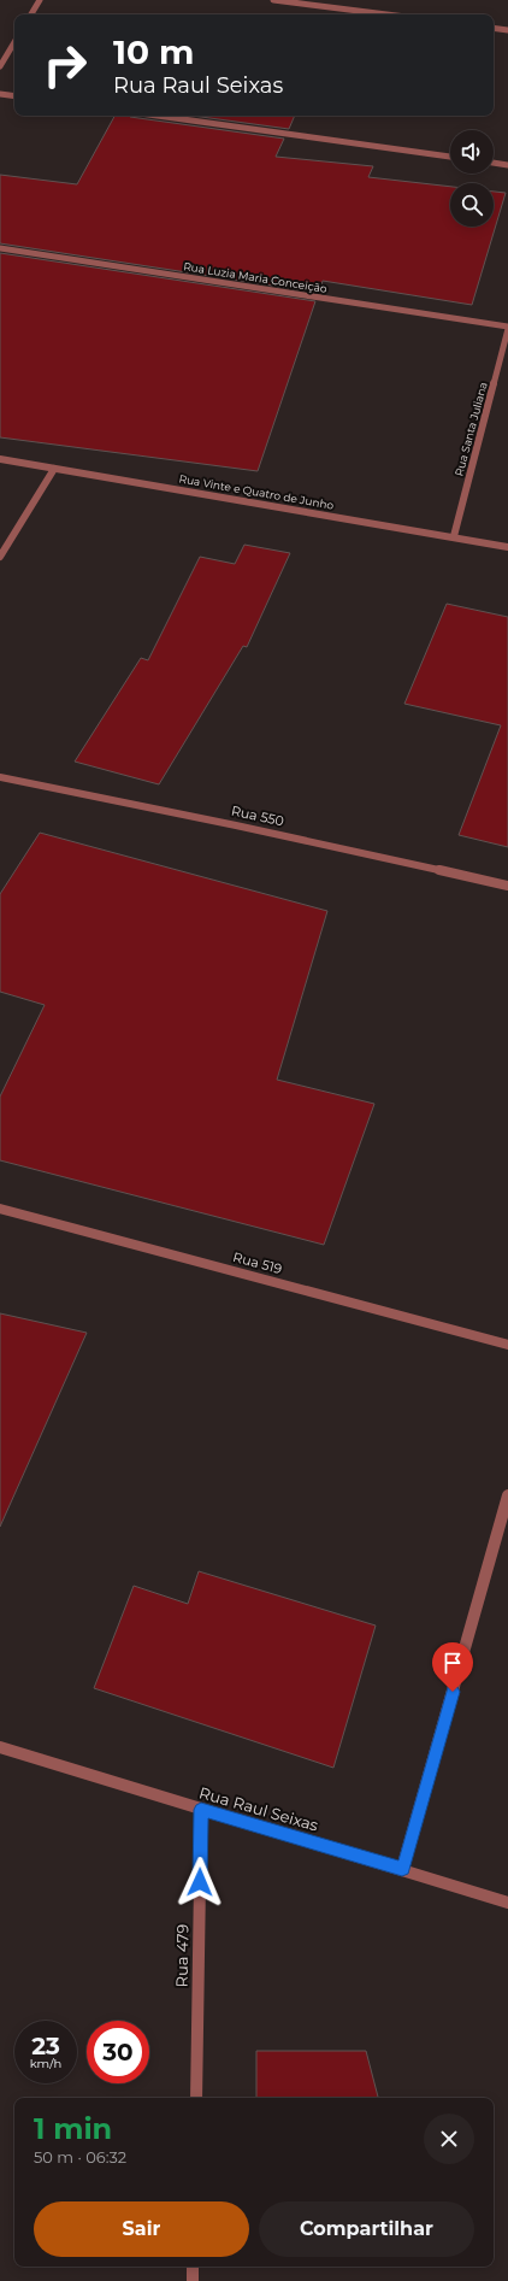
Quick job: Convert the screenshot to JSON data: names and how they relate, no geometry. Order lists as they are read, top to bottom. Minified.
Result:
{"streets":{"street":["Rua Luzia Maria Conceição","Rua Santa Juliana","Rua Vinte e Quatro de Junho","Rua 550","Rua 519","Rua Raul Seixas","Rua 479"]},"crossings":[["Rua Luzia Maria Conceição","Rua Santa Juliana"],["Rua Santa Juliana","Rua Vinte e Quatro de Junho"],["Rua Raul Seixas","Rua 479"]],"page":{"turn":["10 m","Rua Raul Seixas"],"speed":"23 km/h","limit":"30","heading":["1 min","50 m · 06:32"],"buttons":["Sair","Compartilhar"]}}
